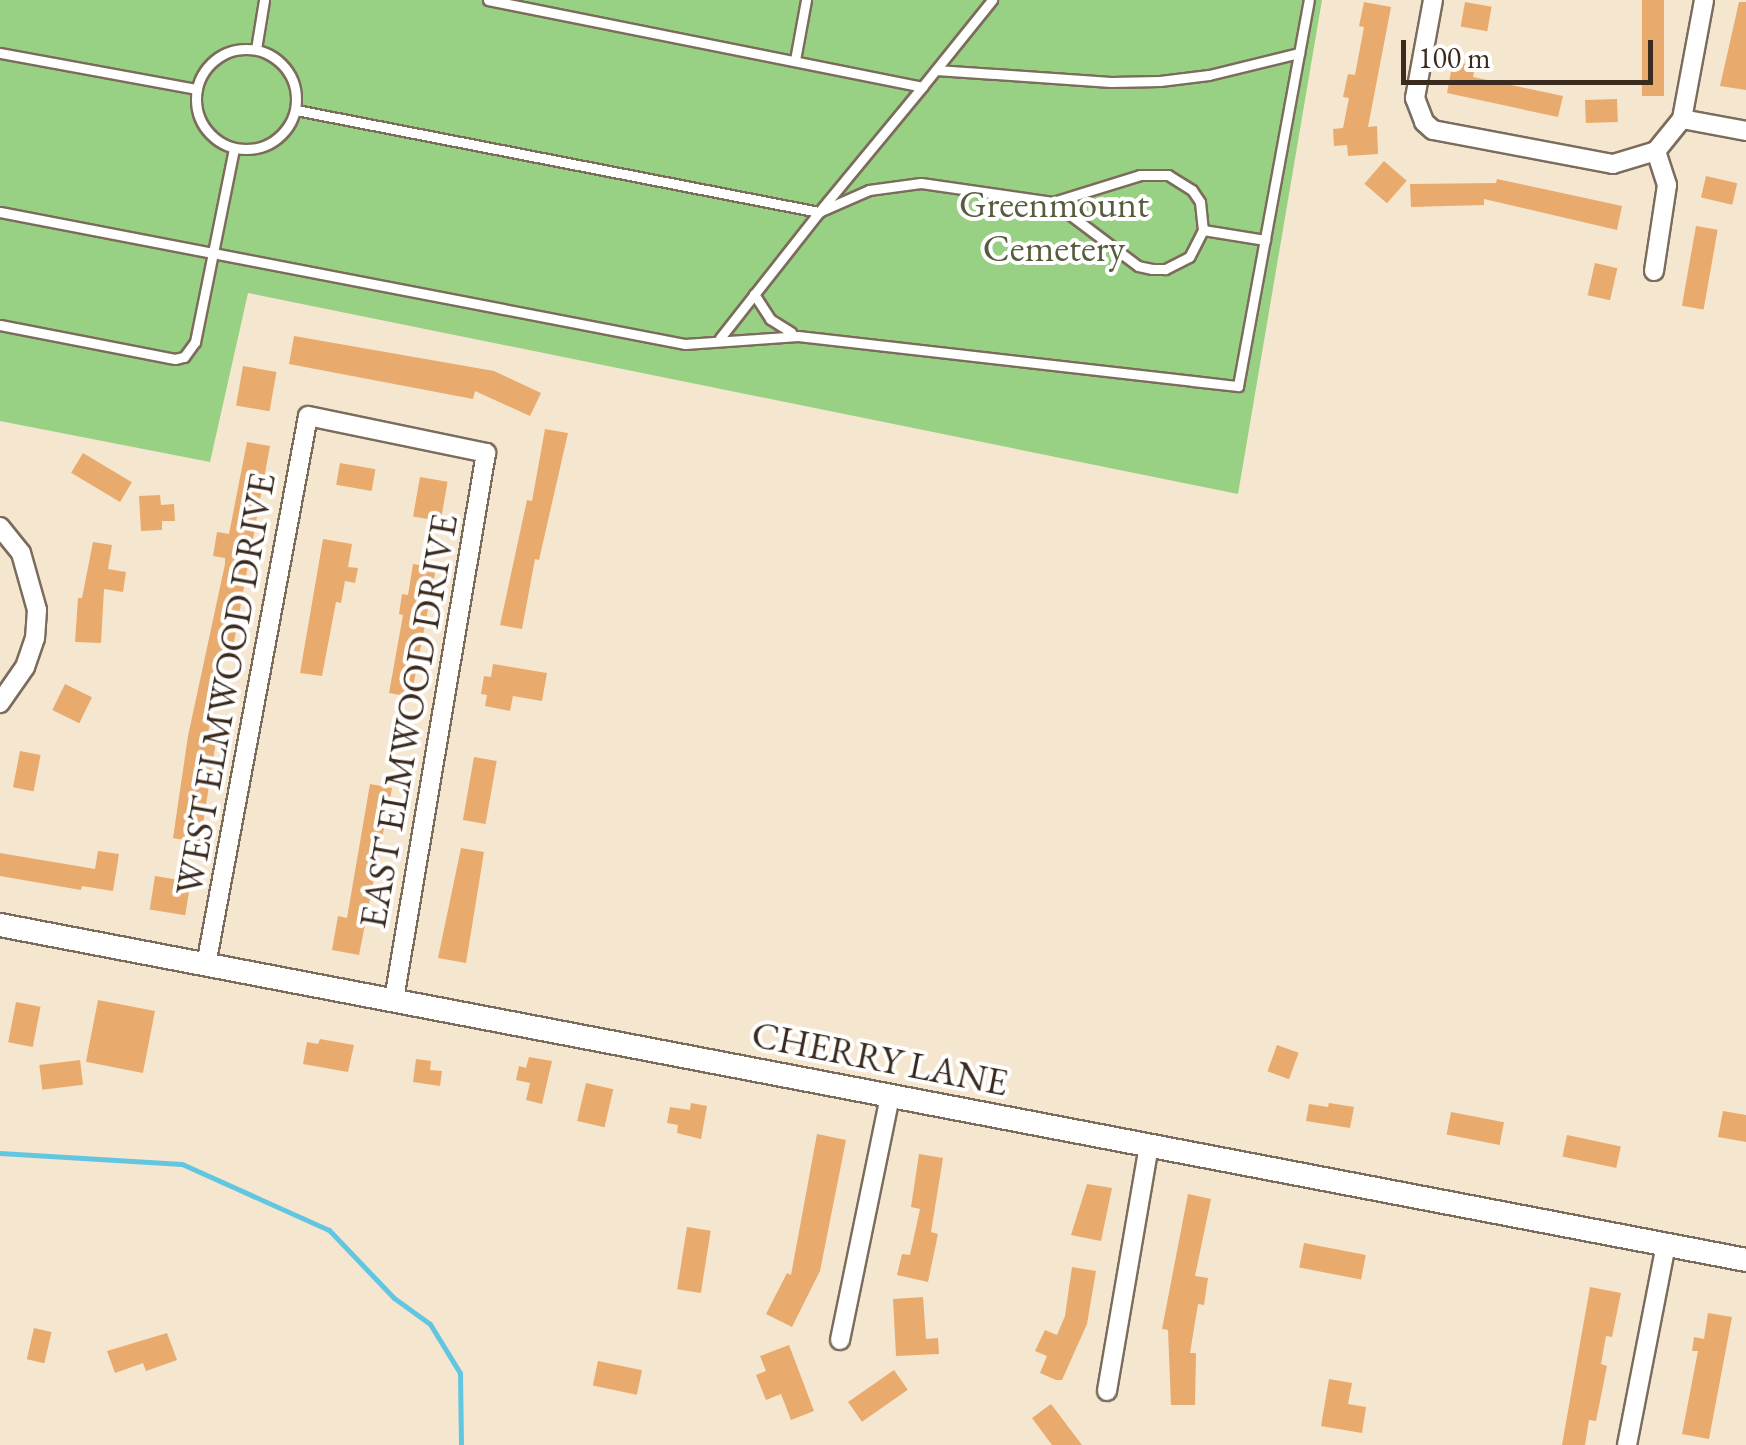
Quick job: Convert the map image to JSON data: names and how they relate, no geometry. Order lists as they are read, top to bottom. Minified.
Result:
{"streets":{"street":["WEST ELMWOOD DRIVE","EAST ELMWOOD DRIVE","CHERRY LANE"]},"crossings":[["WEST ELMWOOD DRIVE","EAST ELMWOOD DRIVE"],["WEST ELMWOOD DRIVE","CHERRY LANE"],["EAST ELMWOOD DRIVE","CHERRY LANE"]],"parks":["Greenmount Cemetery"],"scale_bar":"100 m"}
